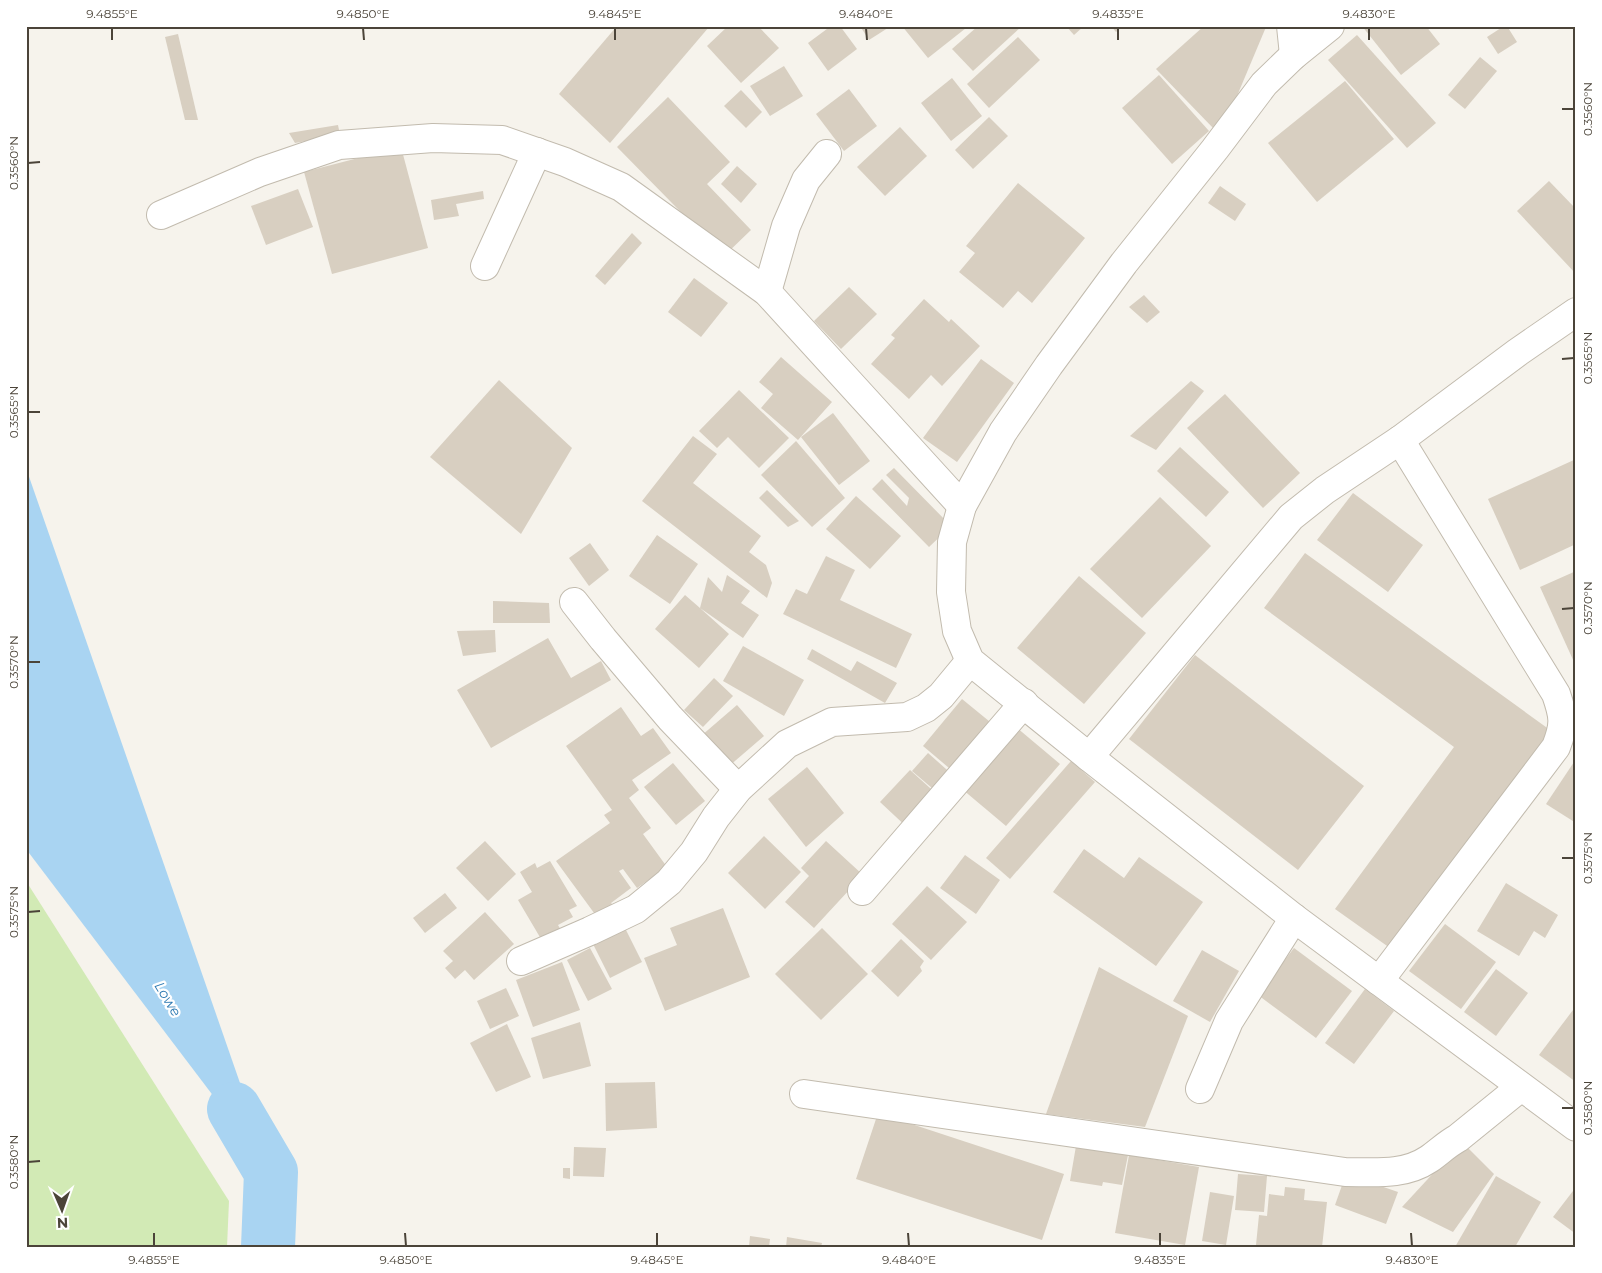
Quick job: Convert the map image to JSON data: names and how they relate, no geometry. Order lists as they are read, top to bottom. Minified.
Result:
{"water":["Lowe"],"north":"bottom","coordinates":["9.4855°E","9.4850°E","9.4845°E","9.4840°E","9.4835°E","9.4830°E","0.3560°N","0.3565°N","0.3570°N","0.3575°N","0.3580°N"]}
